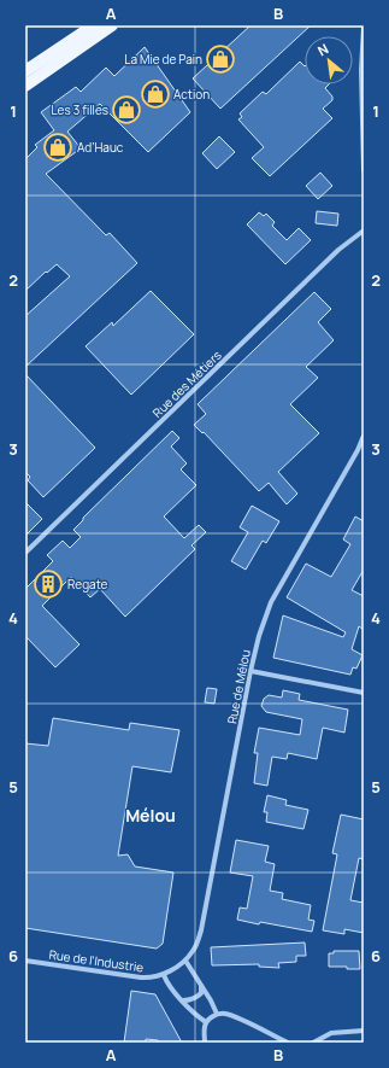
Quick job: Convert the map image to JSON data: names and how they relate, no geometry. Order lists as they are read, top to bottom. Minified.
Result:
{"streets":{"street":["Rue des Métiers","Rue de Mélou","Rue de l'Industrie"]},"crossings":[["Rue de Mélou","Rue de l'Industrie"]],"districts":["Mélou"],"places":{"shop":["La Mie de Pain","Action","Les 3 filles","Ad’Hauc"],"building":["Regate"]},"north":"top left","grid":{"columns":["A","B"],"rows":["1","2","3","4","5","6"]}}
